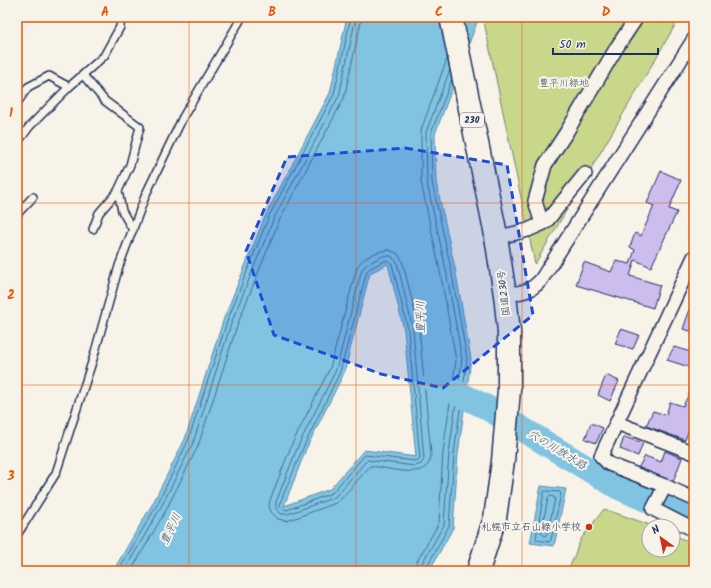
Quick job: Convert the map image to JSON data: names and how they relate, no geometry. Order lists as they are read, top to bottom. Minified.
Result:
{"streets":{"highway":["230","国道230号"]},"water":["豊平川","穴の川放水路"],"parks":["豊平川緑地"],"places":["札幌市立石山緑小学校"],"scale_bar":"50 m","north":"top left","grid":{"columns":["A","B","C","D"],"rows":["1","2","3"]}}
